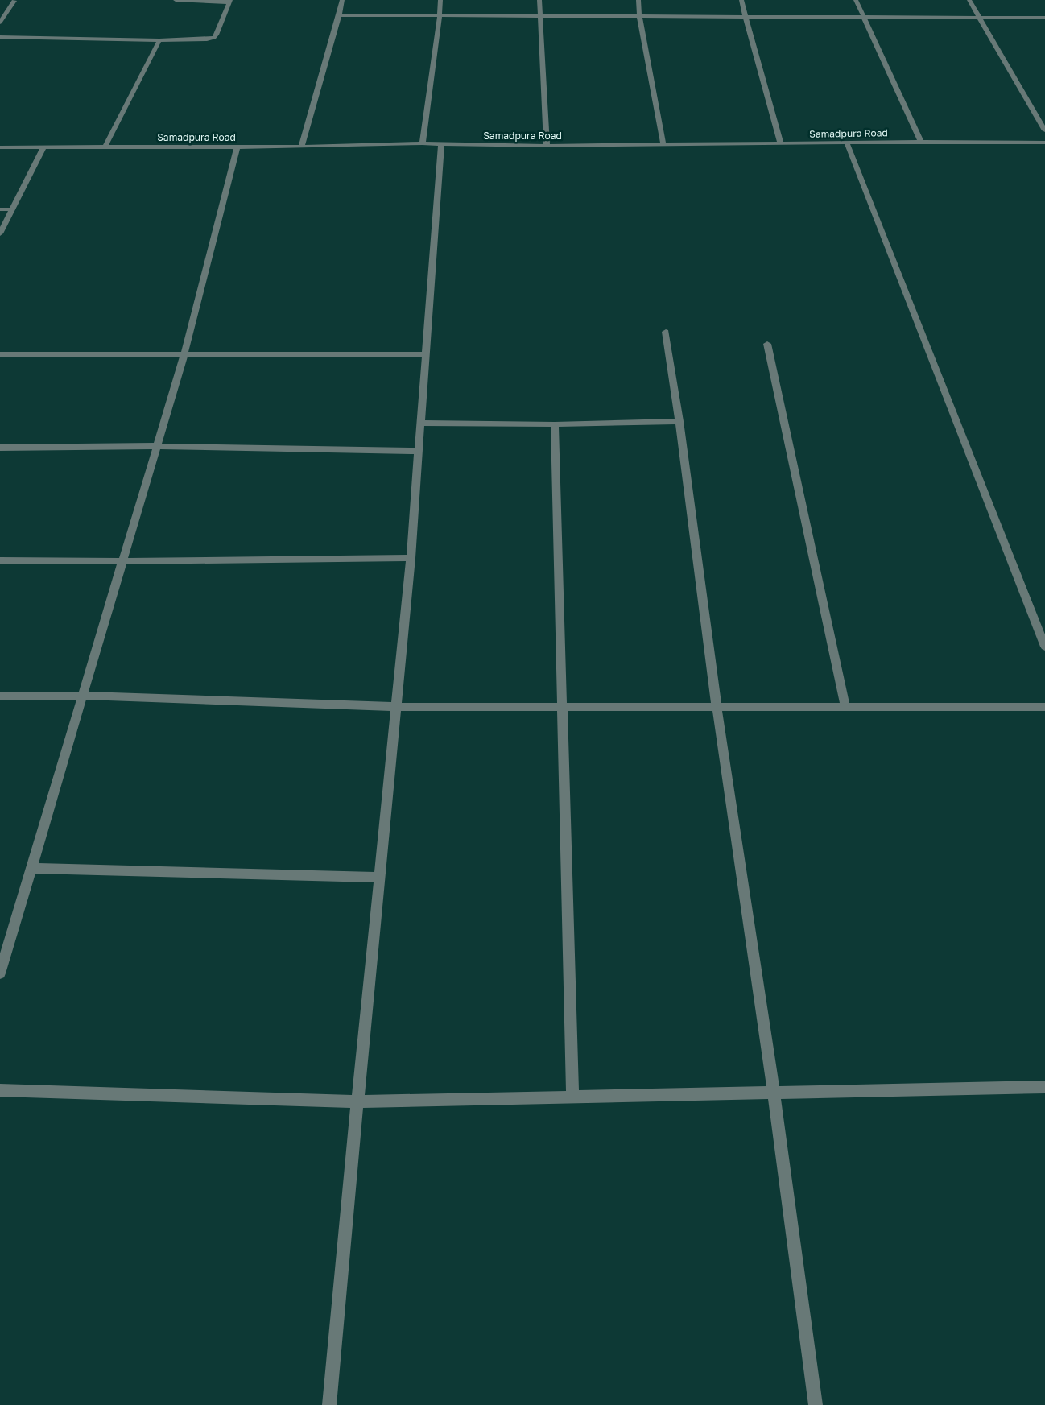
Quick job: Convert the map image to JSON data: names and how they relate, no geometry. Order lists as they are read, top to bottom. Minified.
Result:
{"streets":{"street":["Samadpura Road"]}}
